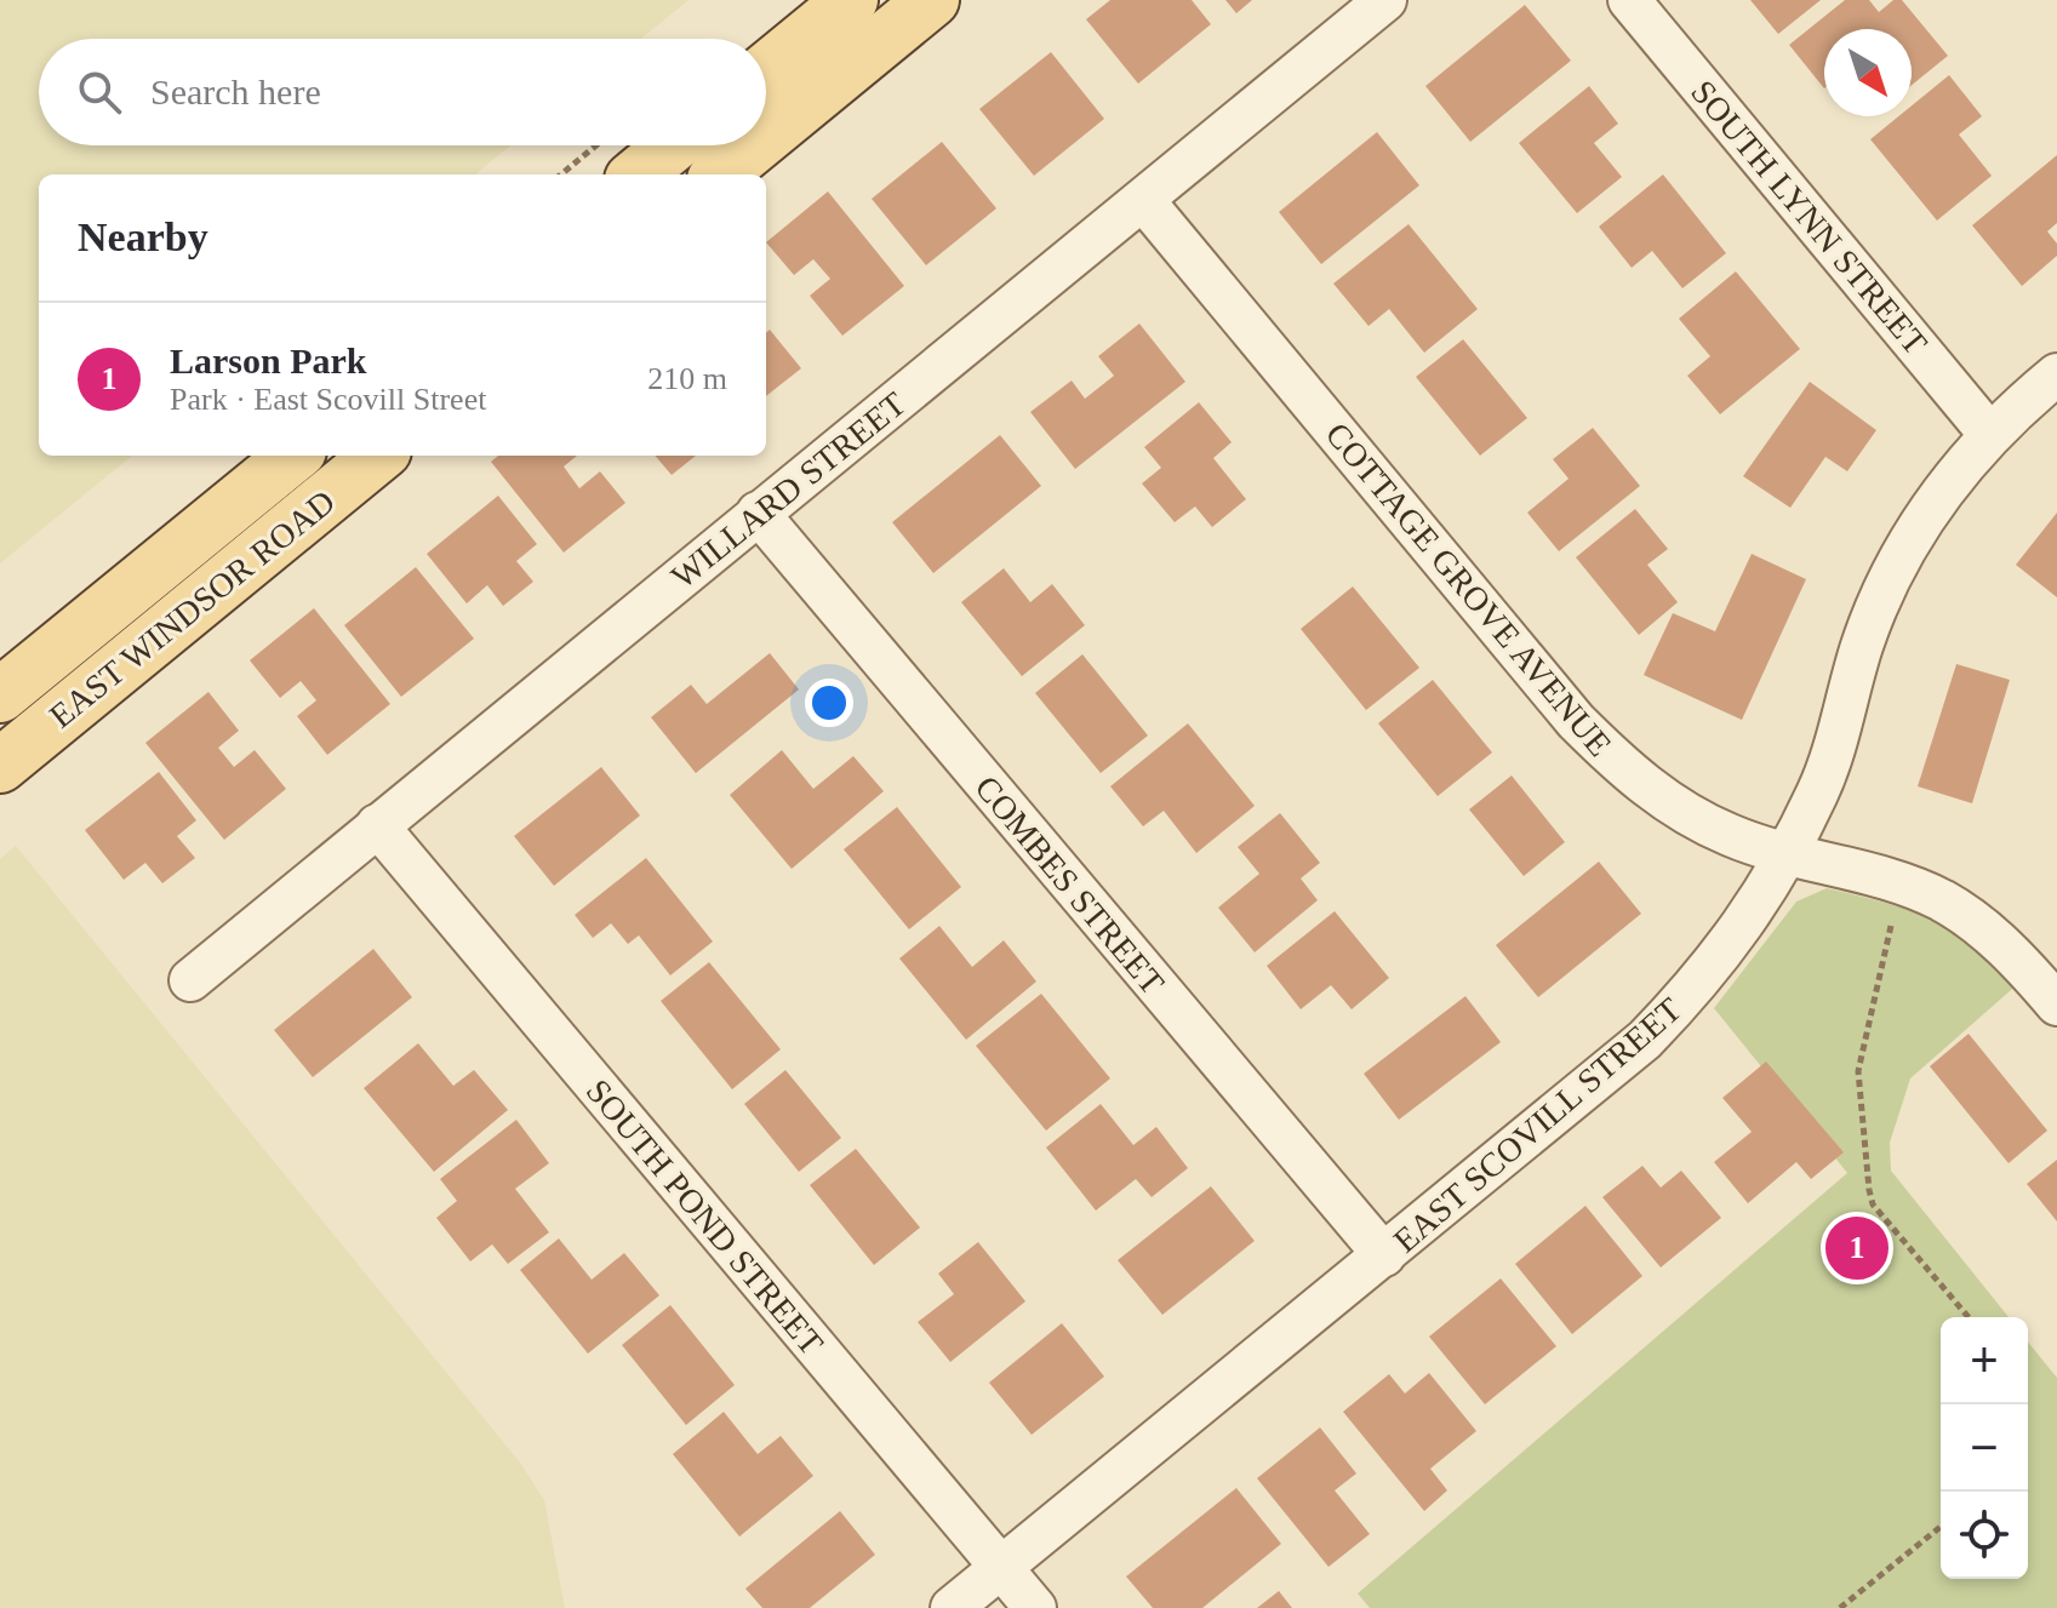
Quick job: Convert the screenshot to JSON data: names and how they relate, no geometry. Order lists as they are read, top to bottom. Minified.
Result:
{"streets":{"main road":["EAST WINDSOR ROAD"],"street":["SOUTH LYNN STREET","WILLARD STREET","COTTAGE GROVE AVENUE","COMBES STREET","EAST SCOVILL STREET","SOUTH POND STREET"]},"crossings":[["SOUTH LYNN STREET","EAST SCOVILL STREET"],["WILLARD STREET","COTTAGE GROVE AVENUE"],["WILLARD STREET","COMBES STREET"],["WILLARD STREET","SOUTH POND STREET"],["COTTAGE GROVE AVENUE","EAST SCOVILL STREET"],["COMBES STREET","EAST SCOVILL STREET"],["EAST SCOVILL STREET","SOUTH POND STREET"]],"north":"bottom right","page":{"search":"Search here","heading":"Nearby","list":[{"mark":"1","name":"Larson Park","note":"Park · East Scovill Street","value":"210 m"}],"pins":"1","map_buttons":["+","−"]}}
